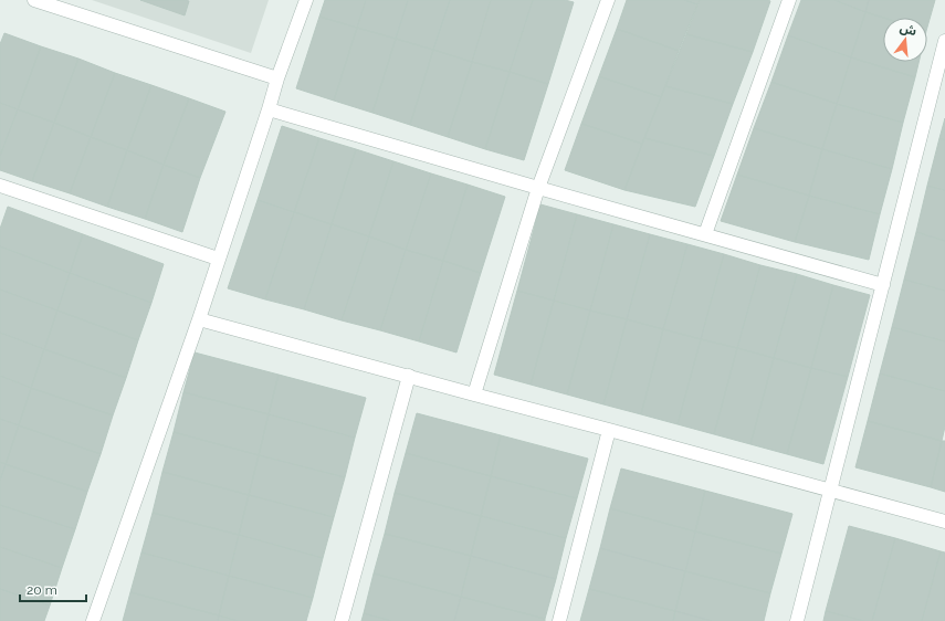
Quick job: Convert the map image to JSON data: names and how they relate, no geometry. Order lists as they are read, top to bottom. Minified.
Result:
{"scale_bar":"20 m","north":"top"}
